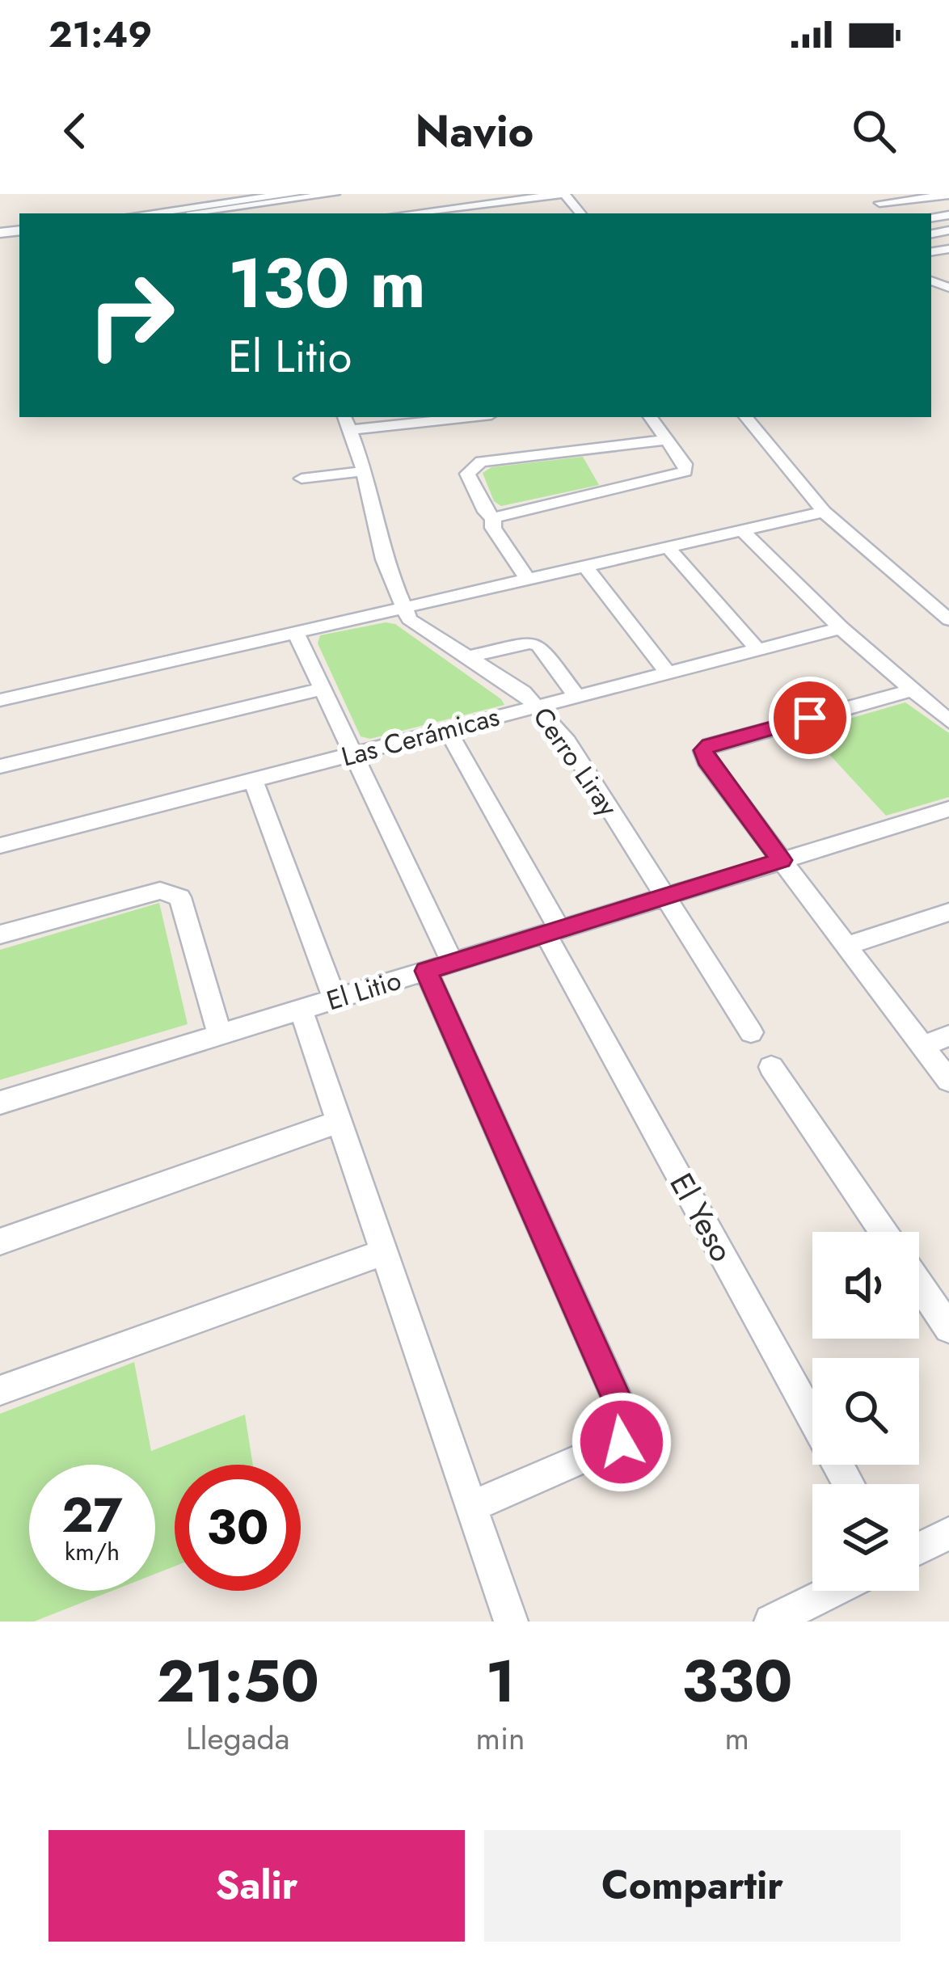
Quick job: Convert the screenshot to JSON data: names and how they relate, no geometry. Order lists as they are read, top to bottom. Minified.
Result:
{"streets":{"street":["Las Cerámicas","Cerro Liray","El Litio","El Yeso"]},"crossings":[["Las Cerámicas","Cerro Liray"],["Las Cerámicas","El Yeso"],["Cerro Liray","El Litio"],["El Litio","El Yeso"]],"page":{"status":"21:49","header":"Navio","turn":["130 m","El Litio"],"speed":"27 km/h","limit":"30","eta":["21:50","Llegada","1","min","330","m"],"buttons":["Salir","Compartir"]}}
